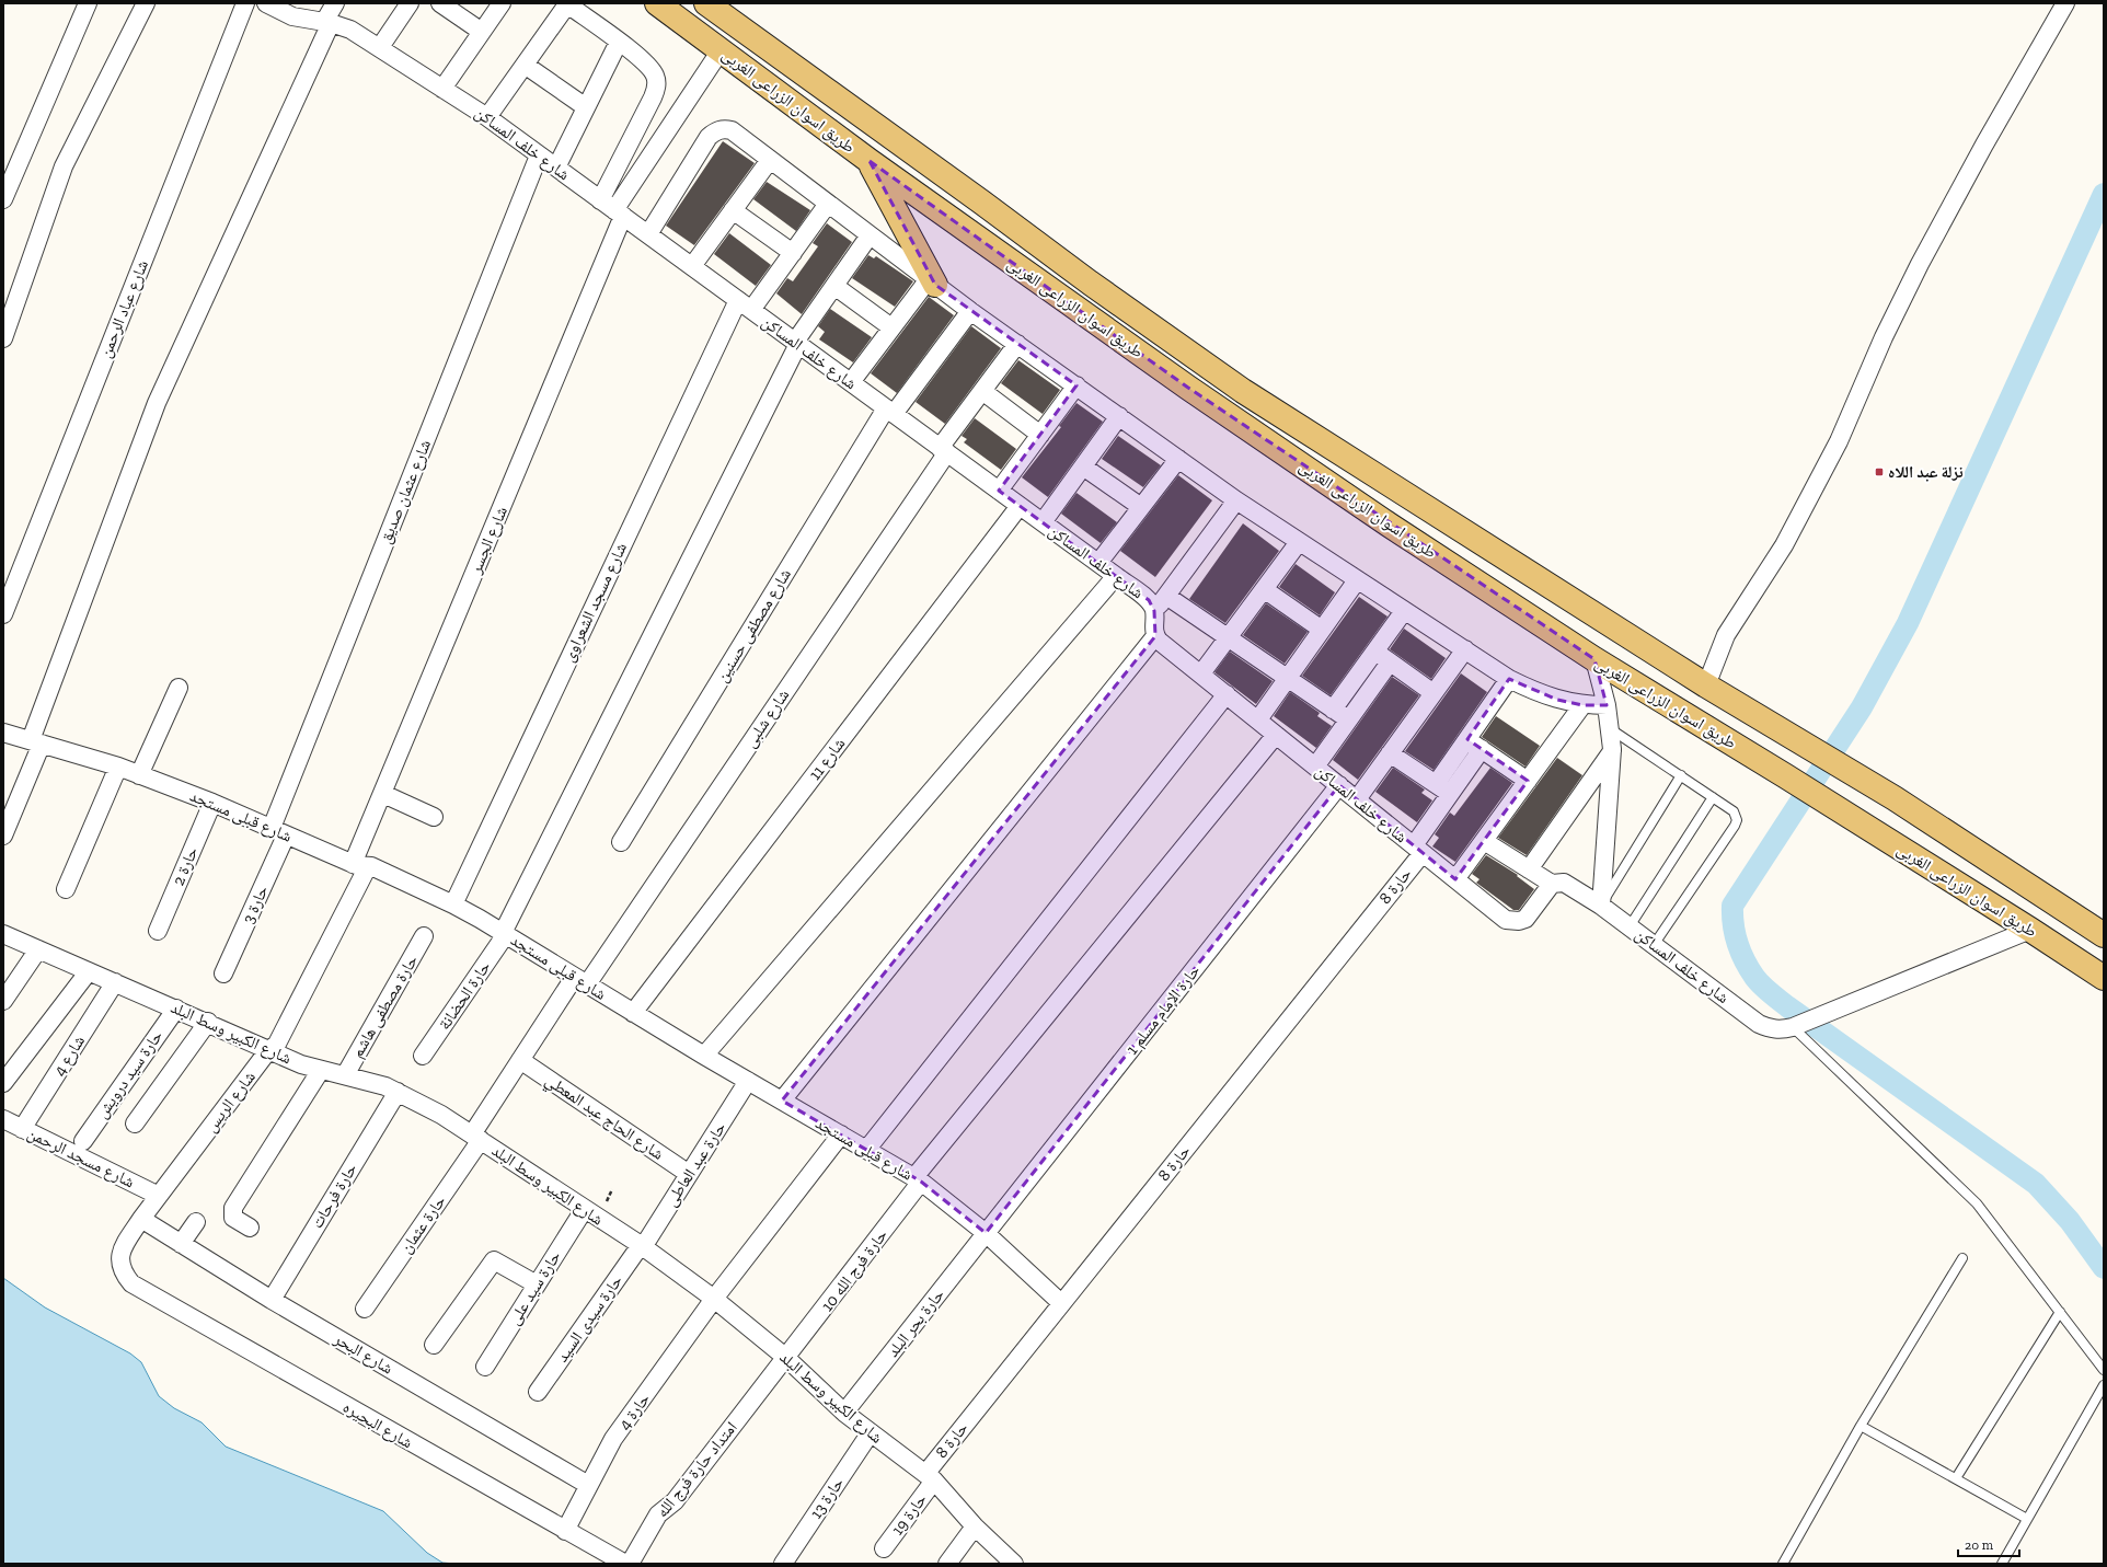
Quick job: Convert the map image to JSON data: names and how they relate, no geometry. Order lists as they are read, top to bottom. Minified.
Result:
{"streets":{"main road":["طريق اسوان الزراعى الغربى"],"street":["شارع خلف المساكن","شارع عباد الرحمن","شارع عثمان صديق","شارع الجسر","شارع مسجد الشعراوى","شارع مصطفى حسنين","شارع شلبى","شارع 11","شارع قبلى مستجد","حارة 2","حارة 8","حارة 3","حارة الحضانة","حارة مصطفى هاشم","حارة الإمام مسلم 1","شارع الكبير وسط البلد","شارع 4","حارة سيد درويش","شارع الريس","شارع الحاج عبد المعطي","شارع مسجد الرحمن","حارة عبد العاطى","حارة فرحات","حارة عثمان","حارة فرج الله 10","حارة سيد على","حارة سيدى السيد","حارة بحر البلد","شارع البحر","حارة 4","شارع البحيره","امتداد حارة فرج الله","حارة 13","حارة 19"]},"crossings":[["طريق اسوان الزراعى الغربى","شارع خلف المساكن"],["شارع خلف المساكن","شارع عثمان صديق"],["شارع خلف المساكن","شارع الجسر"],["شارع خلف المساكن","شارع مسجد الشعراوى"],["شارع خلف المساكن","شارع مصطفى حسنين"],["شارع خلف المساكن","شارع شلبى"],["شارع خلف المساكن","شارع 11"],["شارع خلف المساكن","حارة 8"],["شارع خلف المساكن","حارة الحضانة"],["شارع خلف المساكن","حارة الإمام مسلم 1"],["شارع خلف المساكن","حارة فرج الله 10"],["شارع عثمان صديق","شارع قبلى مستجد"],["شارع عثمان صديق","حارة 3"],["شارع الجسر","شارع قبلى مستجد"],["شارع الجسر","شارع الريس"],["شارع مسجد الشعراوى","شارع قبلى مستجد"],["شارع شلبى","شارع قبلى مستجد"],["شارع شلبى","حارة عثمان"],["شارع 11","شارع قبلى مستجد"],["شارع قبلى مستجد","حارة 2"],["شارع قبلى مستجد","حارة 8"],["شارع قبلى مستجد","حارة 3"],["شارع قبلى مستجد","حارة الحضانة"],["شارع قبلى مستجد","حارة الإمام مسلم 1"],["شارع قبلى مستجد","شارع الريس"],["شارع قبلى مستجد","حارة عبد العاطى"],["شارع قبلى مستجد","حارة عثمان"],["شارع قبلى مستجد","حارة فرج الله 10"],["شارع قبلى مستجد","حارة بحر البلد"],["حارة 8","شارع الكبير وسط البلد"],["حارة 8","حارة 19"],["حارة مصطفى هاشم","شارع الكبير وسط البلد"],["حارة الإمام مسلم 1","حارة بحر البلد"],["شارع الكبير وسط البلد","شارع 4"],["شارع الكبير وسط البلد","حارة سيد درويش"],["شارع الكبير وسط البلد","شارع الريس"],["شارع الكبير وسط البلد","حارة عبد العاطى"],["شارع الكبير وسط البلد","حارة فرحات"],["شارع الكبير وسط البلد","حارة عثمان"],["شارع الكبير وسط البلد","حارة فرج الله 10"],["شارع الكبير وسط البلد","حارة سيد على"],["شارع الكبير وسط البلد","حارة سيدى السيد"],["شارع الكبير وسط البلد","حارة بحر البلد"],["شارع الكبير وسط البلد","حارة 4"],["شارع الكبير وسط البلد","امتداد حارة فرج الله"],["شارع الكبير وسط البلد","حارة 13"],["شارع الكبير وسط البلد","حارة 19"],["شارع 4","شارع مسجد الرحمن"],["شارع الريس","شارع مسجد الرحمن"],["شارع الريس","شارع البحر"],["شارع الريس","شارع البحيره"],["شارع الحاج عبد المعطي","حارة عبد العاطى"],["شارع الحاج عبد المعطي","حارة عثمان"],["حارة عبد العاطى","حارة سيدى السيد"],["حارة فرحات","شارع البحر"],["حارة فرج الله 10","امتداد حارة فرج الله"],["شارع البحر","حارة 4"],["حارة 4","شارع البحيره"]],"places":{"transit":["نزلة عبد اللاه"]},"scale_bar":"20 m"}
